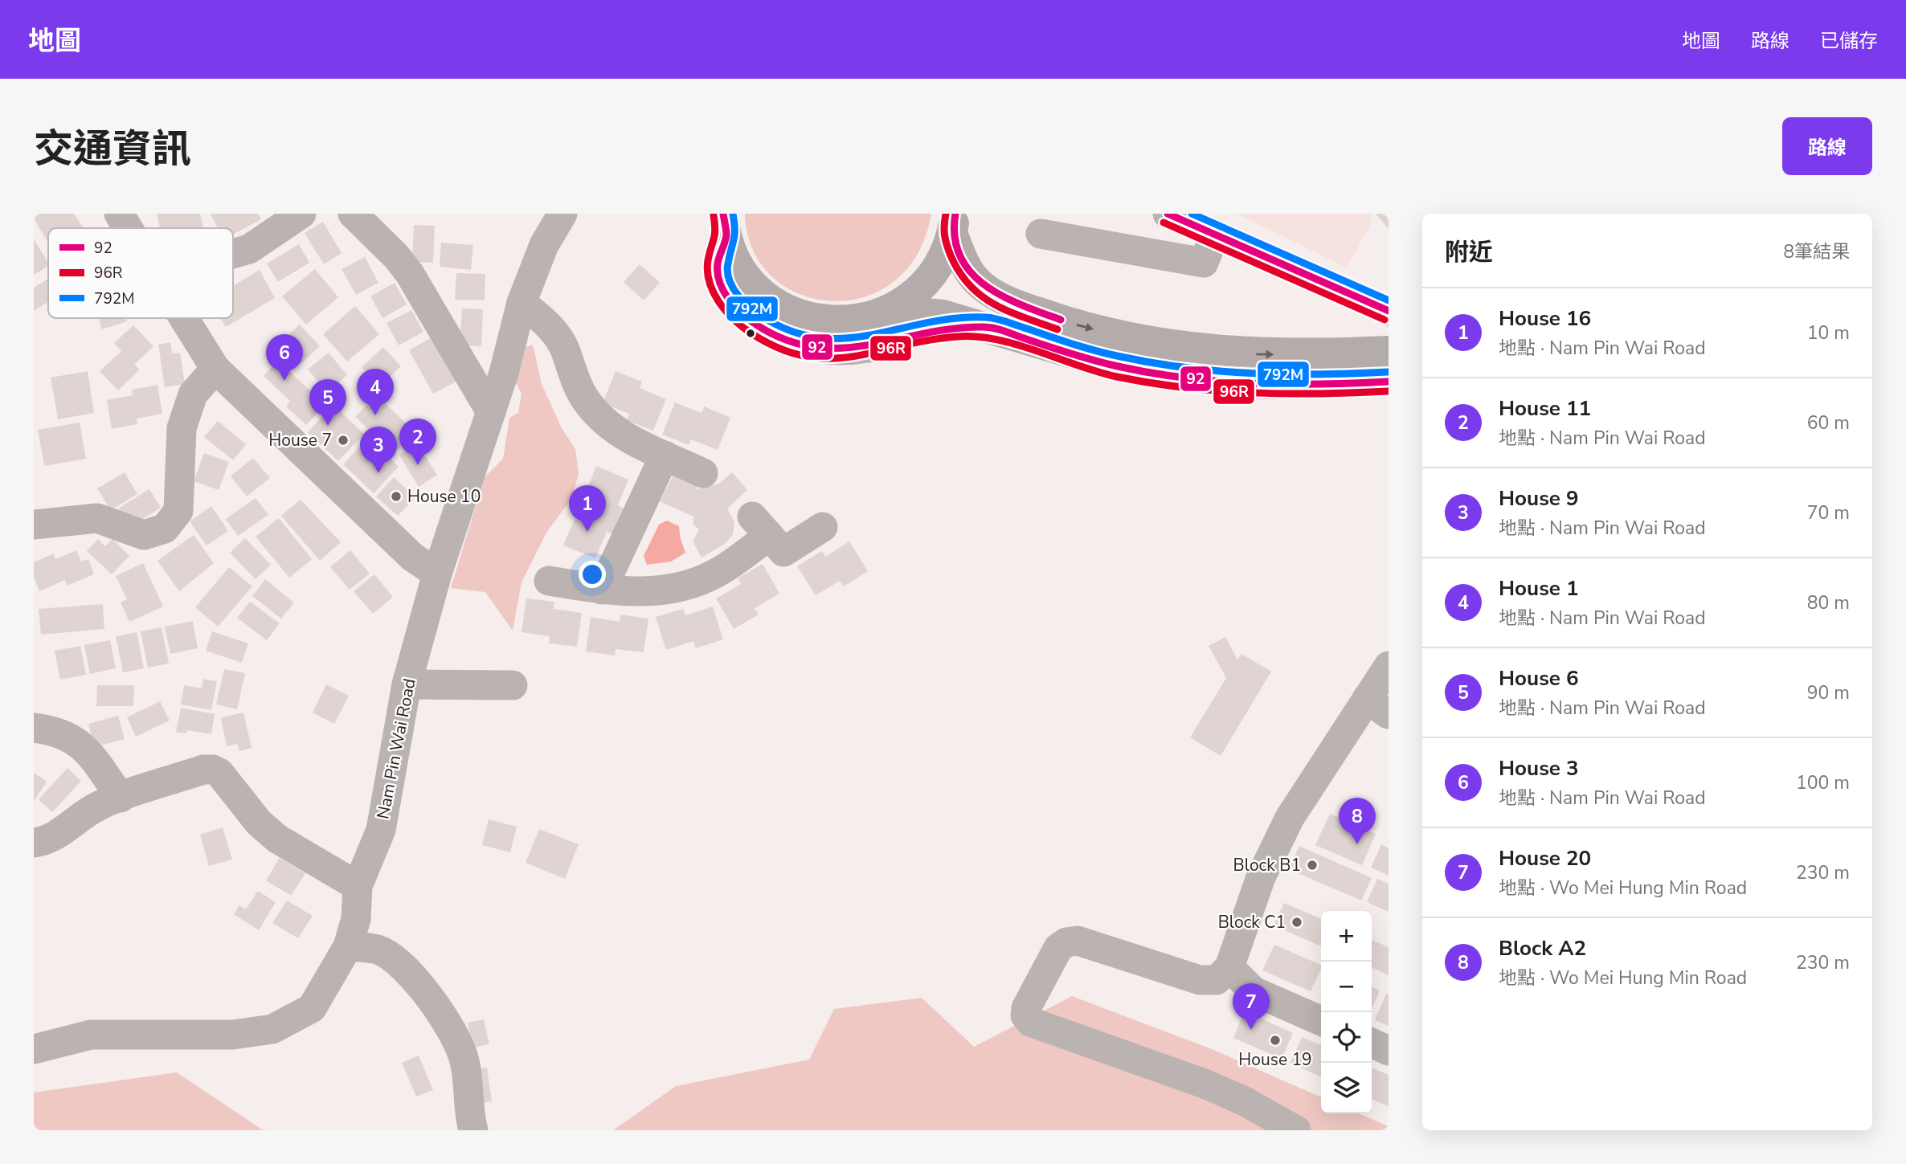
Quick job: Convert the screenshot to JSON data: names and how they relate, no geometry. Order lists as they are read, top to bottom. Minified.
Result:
{"streets":{"street":["Nam Pin Wai Road"]},"places":["House 7","House 10","Block B1","Block C1","House 19"],"lines":["transit line 92","transit line 96R","transit line 792M"],"legend":["92","96R","792M"],"page":{"header":"地圖","nav":["地圖","路線","已儲存"],"title":"交通資訊","buttons":"路線","heading":["附近","8筆結果"],"list":[{"mark":"1","name":"House 16","note":"地點 · Nam Pin Wai Road","value":"10 m"},{"mark":"2","name":"House 11","note":"地點 · Nam Pin Wai Road","value":"60 m"},{"mark":"3","name":"House 9","note":"地點 · Nam Pin Wai Road","value":"70 m"},{"mark":"4","name":"House 1","note":"地點 · Nam Pin Wai Road","value":"80 m"},{"mark":"5","name":"House 6","note":"地點 · Nam Pin Wai Road","value":"90 m"},{"mark":"6","name":"House 3","note":"地點 · Nam Pin Wai Road","value":"100 m"},{"mark":"7","name":"House 20","note":"地點 · Wo Mei Hung Min Road","value":"230 m"},{"mark":"8","name":"Block A2","note":"地點 · Wo Mei Hung Min Road","value":"230 m"}],"pins":["6","4","5","2","3","1","8","7"],"map_buttons":["+","−"]}}
